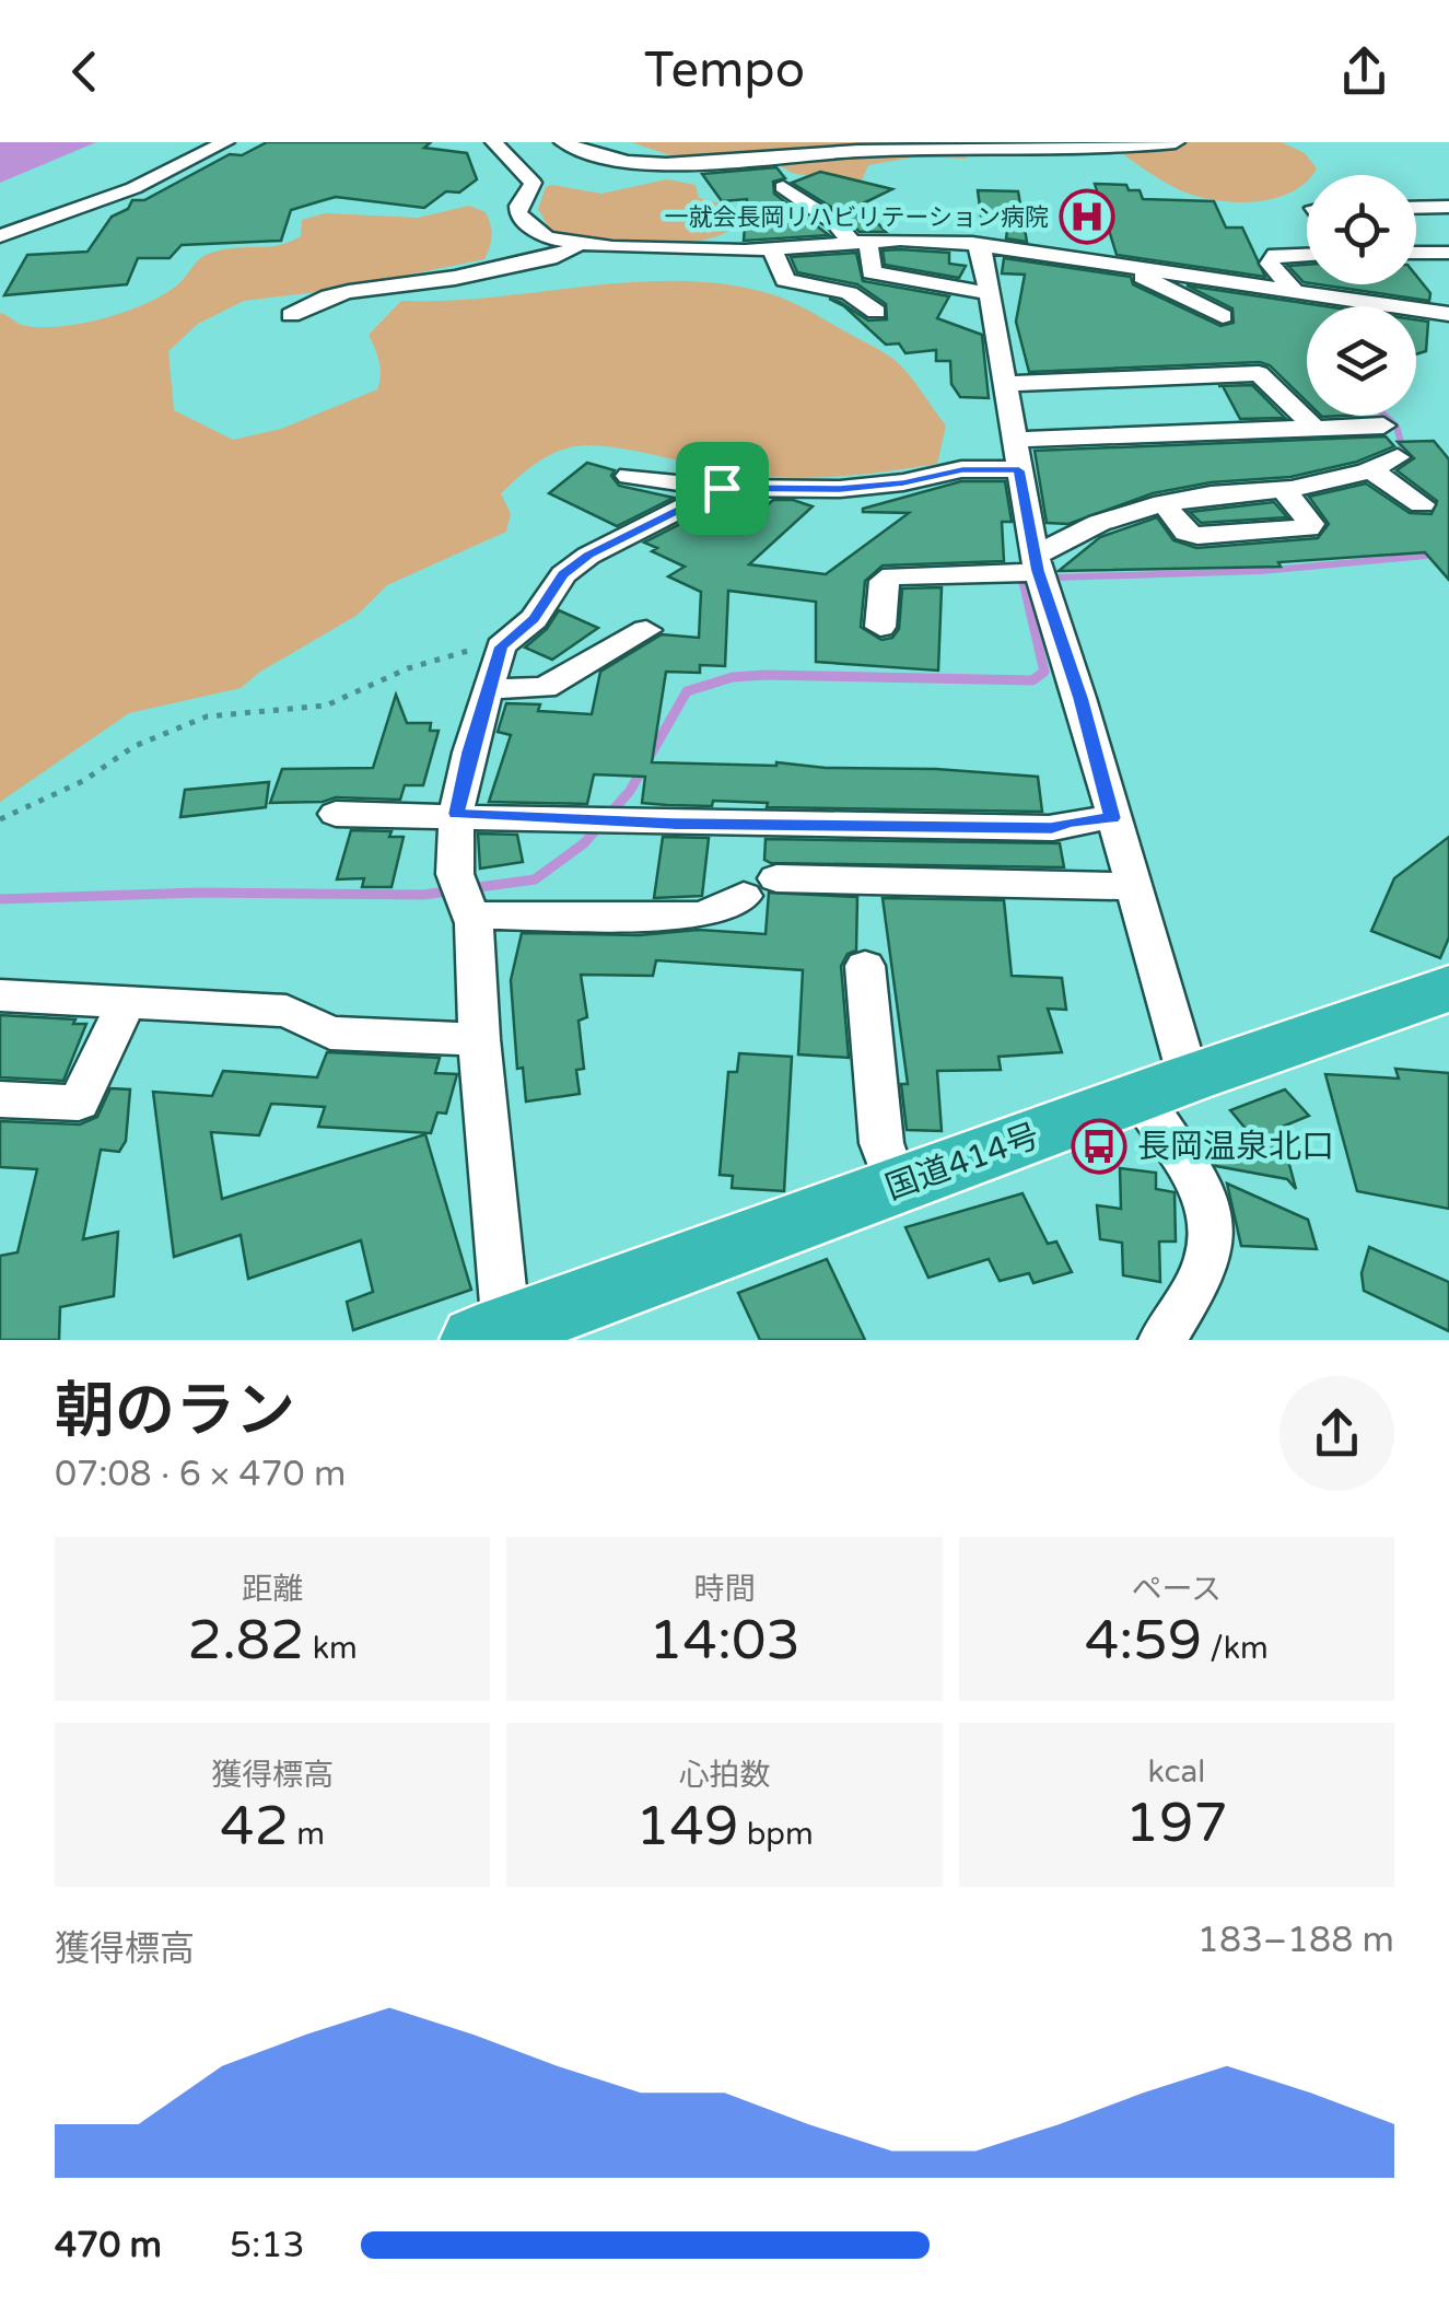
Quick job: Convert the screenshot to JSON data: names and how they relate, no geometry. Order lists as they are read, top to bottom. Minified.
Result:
{"streets":{"highway":["国道414号"]},"places":{"hospital":["一就会長岡リハビリテーション病院"],"bus stop":["長岡温泉北口"]},"page":{"header":"Tempo","heading":["朝のラン","07:08 · 6 × 470 m"],"stats":[["距離","2.82 km"],["時間","14:03"],["ペース","4:59 /km"],["獲得標高","42 m"],["心拍数","149 bpm"],["kcal","197"]],"chart":["獲得標高","183–188 m"],"list":[{"name":"470 m","note":"5:13"}]}}
